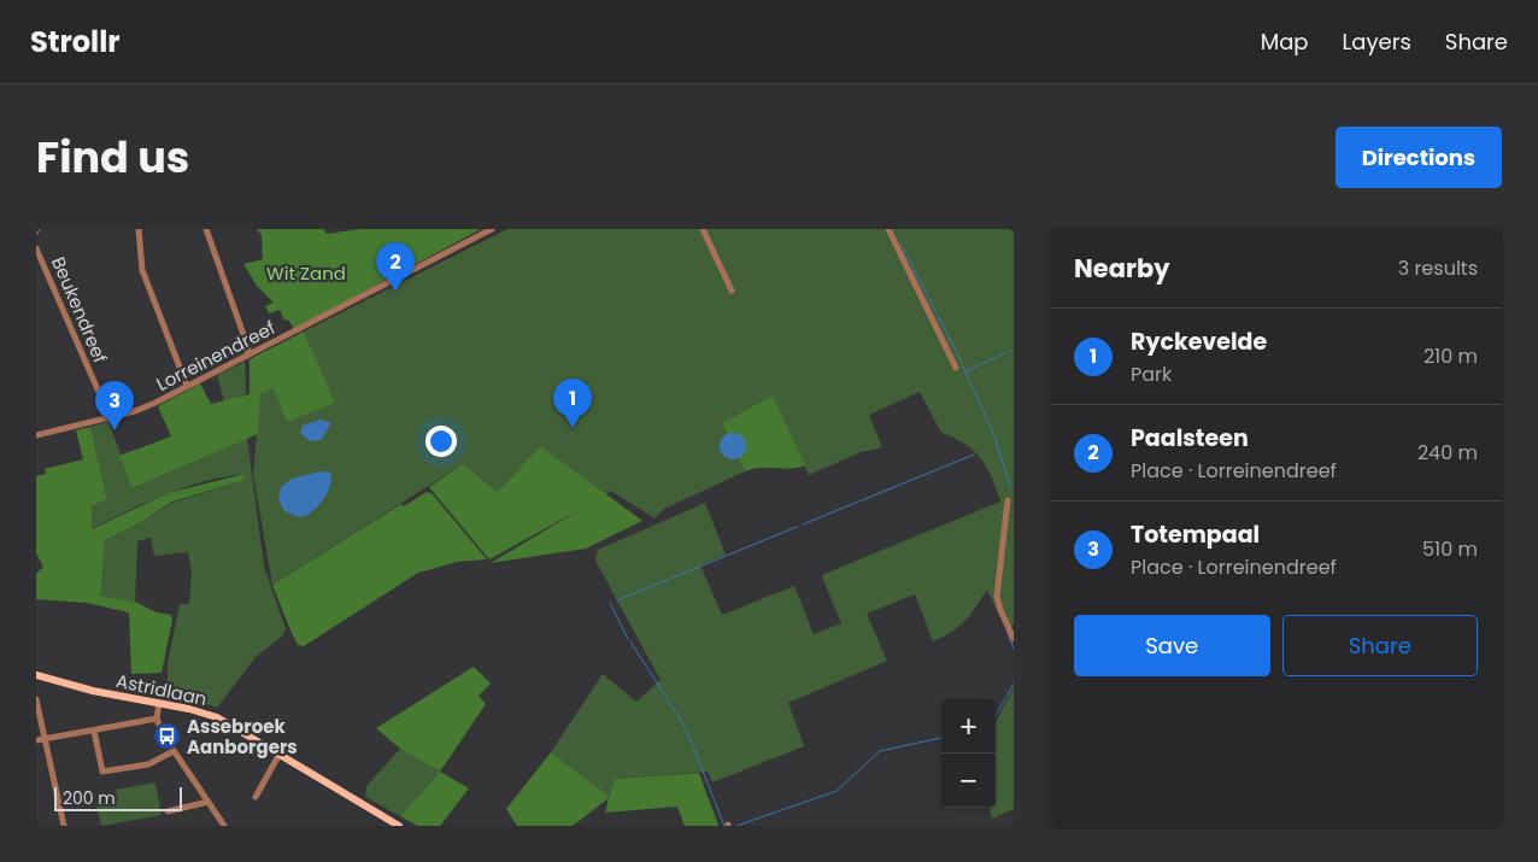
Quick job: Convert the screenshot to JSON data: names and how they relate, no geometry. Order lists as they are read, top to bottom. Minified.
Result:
{"streets":{"main road":["Astridlaan"],"street":["Beukendreef","Lorreinendreef"]},"crossings":[["Beukendreef","Lorreinendreef"]],"parks":["Wit Zand"],"places":{"bus stop":["Assebroek Aanborgers"]},"scale_bar":"200 m","page":{"header":"Strollr","nav":["Map","Layers","Share"],"title":"Find us","buttons":["Directions",["Save","Share"]],"heading":["Nearby","3 results"],"pins":["2","1","3"],"list":[{"mark":"1","name":"Ryckevelde","note":"Park","value":"210 m"},{"mark":"2","name":"Paalsteen","note":"Place · Lorreinendreef","value":"240 m"},{"mark":"3","name":"Totempaal","note":"Place · Lorreinendreef","value":"510 m"}],"map_buttons":["+","−"],"scale":"200 m"}}
